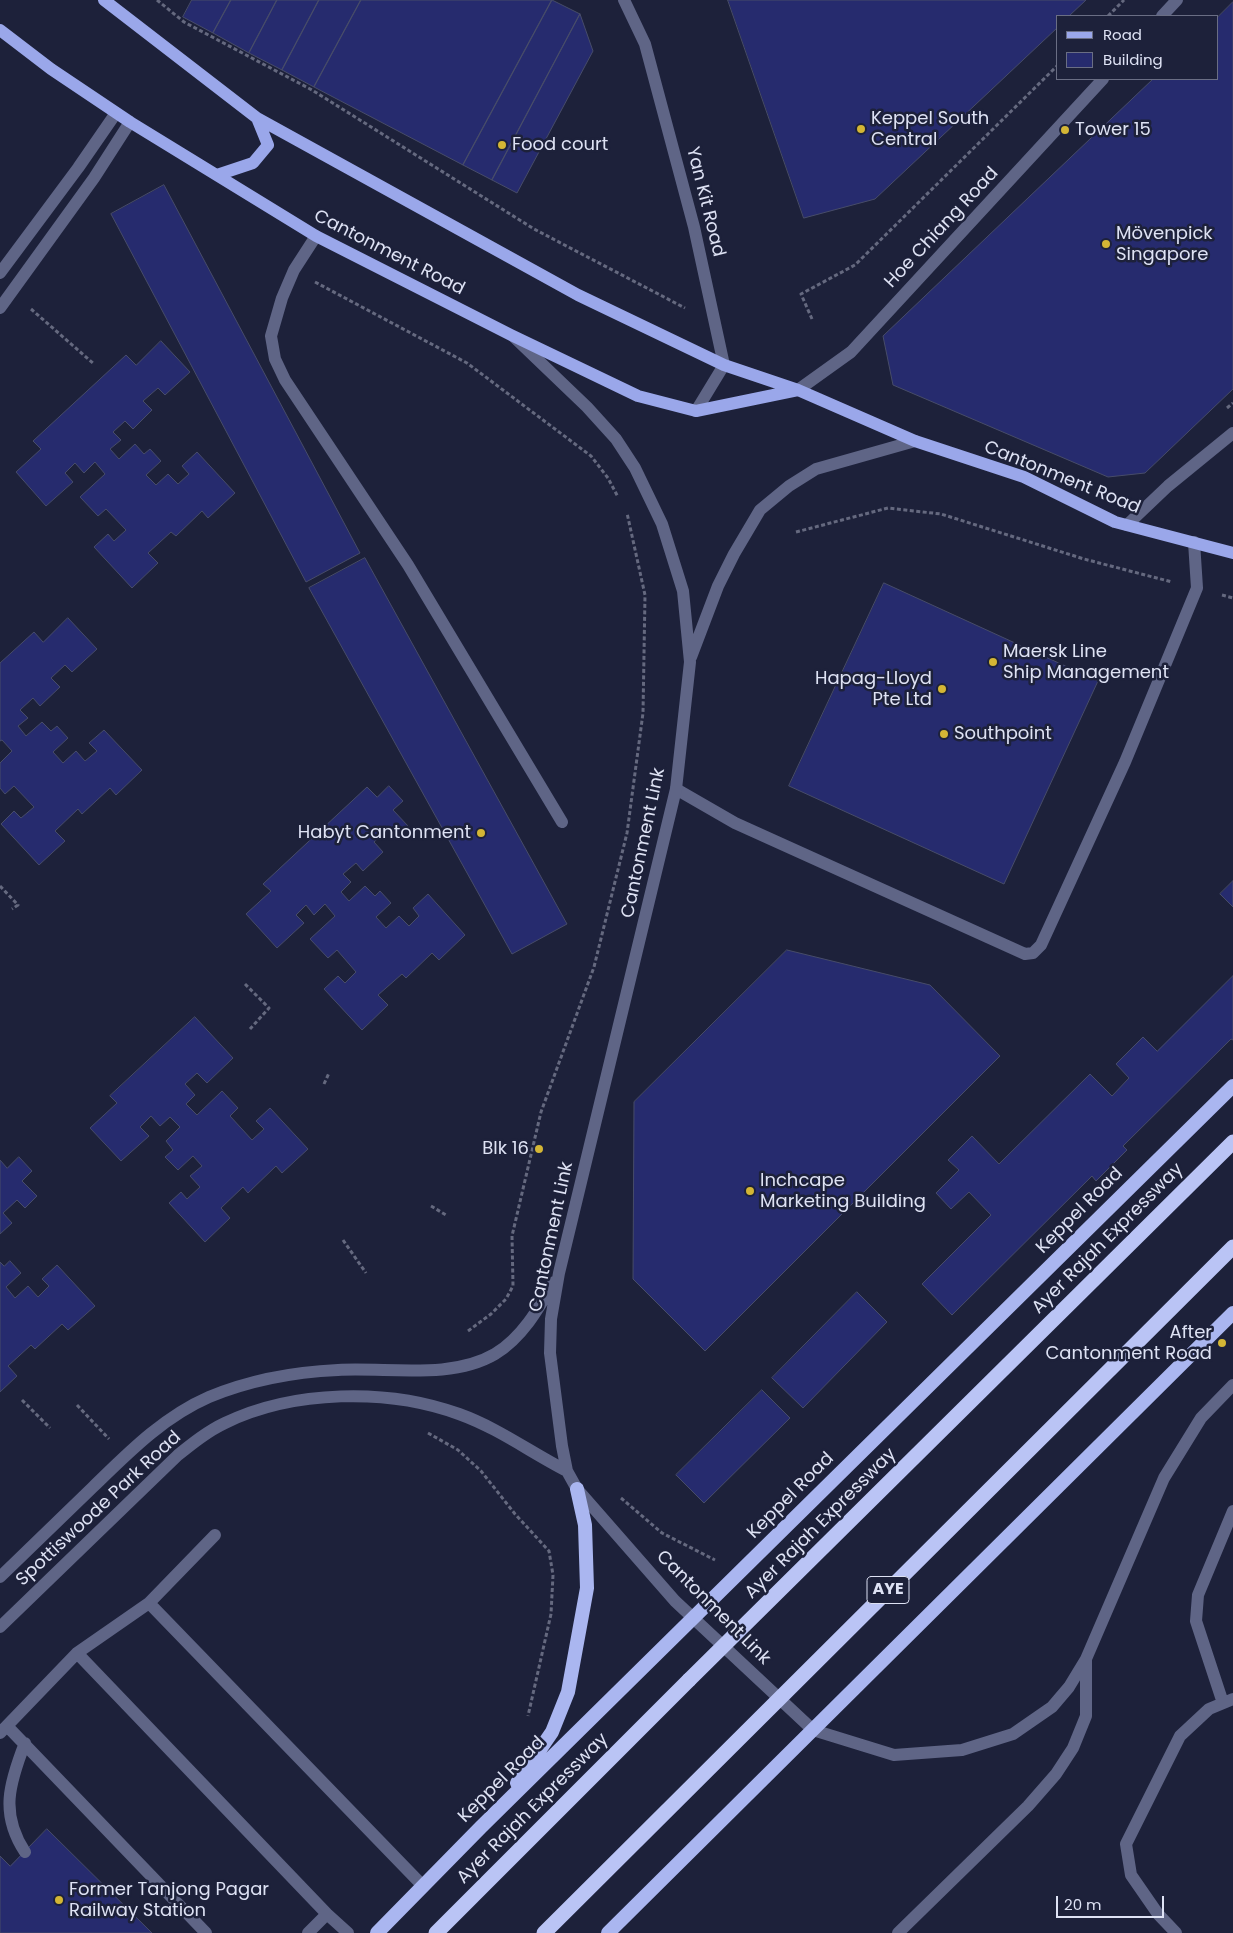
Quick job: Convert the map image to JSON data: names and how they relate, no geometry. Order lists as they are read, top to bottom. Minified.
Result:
{"streets":{"highway":["Keppel Road","Ayer Rajah Expressway","AYE"],"main road":["Cantonment Road"],"street":["Yan Kit Road","Hoe Chiang Road","Cantonment Link","Spottiswoode Park Road"]},"crossings":[["Yan Kit Road","Cantonment Road"],["Hoe Chiang Road","Cantonment Road"],["Cantonment Road","Cantonment Link"],["Cantonment Link","Keppel Road"],["Cantonment Link","Spottiswoode Park Road"]],"places":["Keppel South Central","Tower 15","Food court","Mövenpick Singapore","Maersk Line Ship Management","Hapag-Lloyd Pte Ltd","Southpoint","Habyt Cantonment","Blk 16","Inchcape Marketing Building","After Cantonment Road","Former Tanjong Pagar Railway Station"],"legend":["Road","Building"],"scale_bar":"20 m"}
